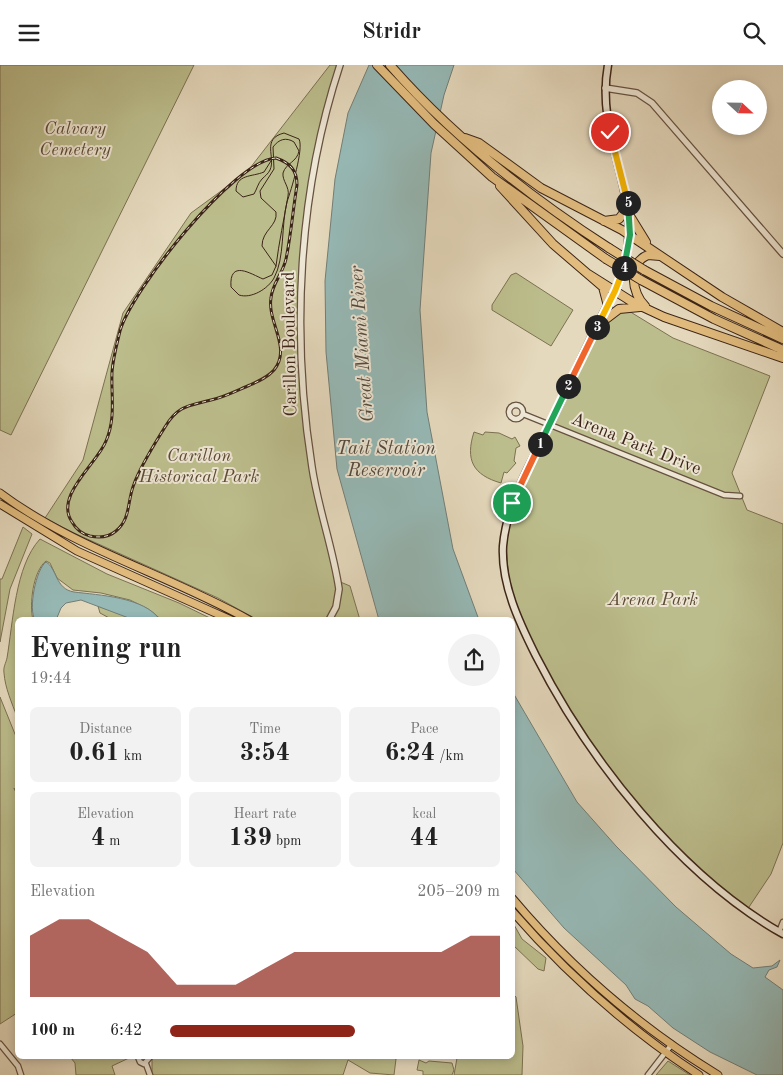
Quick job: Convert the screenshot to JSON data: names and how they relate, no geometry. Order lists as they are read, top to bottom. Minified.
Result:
{"streets":{"street":["Carillon Boulevard","Arena Park Drive"]},"water":["Great Miami River","Tait Station Reservoir"],"parks":["Calvary Cemetery","Carillon Historical Park","Arena Park"],"north":"right","page":{"header":"Stridr","pins":["5","4","3","2","1"],"heading":["Evening run","19:44"],"stats":[["Distance","0.61 km"],["Time","3:54"],["Pace","6:24 /km"],["Elevation","4 m"],["Heart rate","139 bpm"],["kcal","44"]],"chart":["Elevation","205–209 m"],"list":[{"name":"100 m","note":"6:42"}]}}
